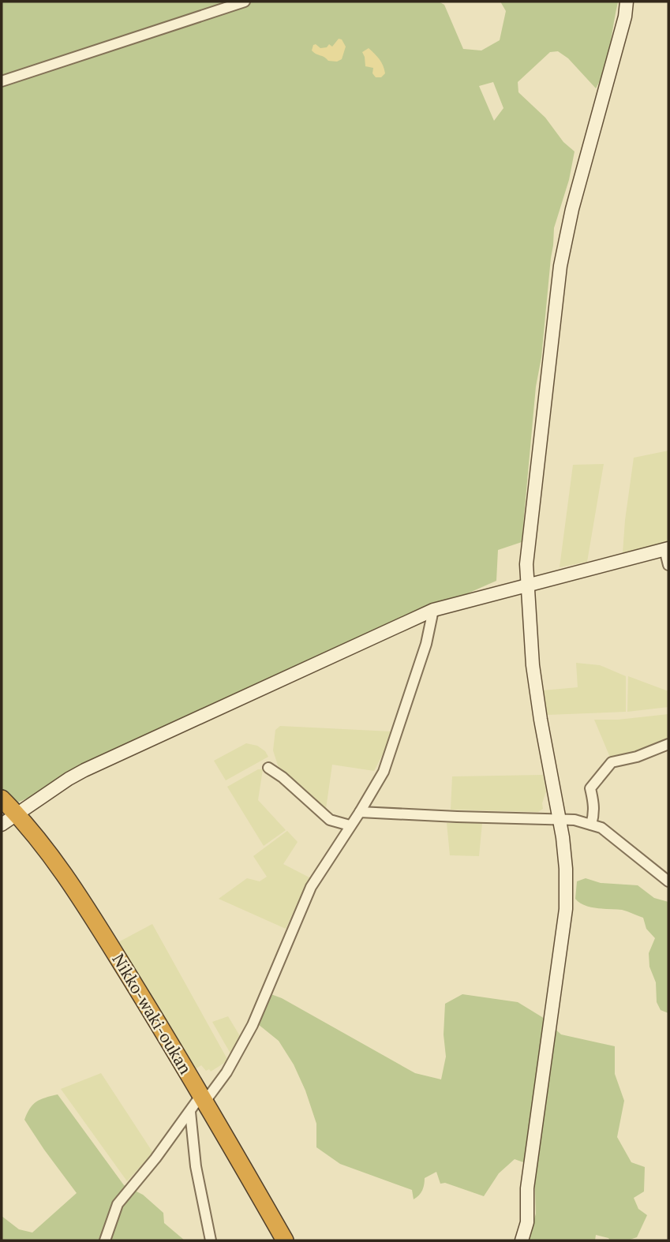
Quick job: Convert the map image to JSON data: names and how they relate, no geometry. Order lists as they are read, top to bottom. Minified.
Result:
{"streets":{"highway":["Nikko-waki-oukan"]}}
